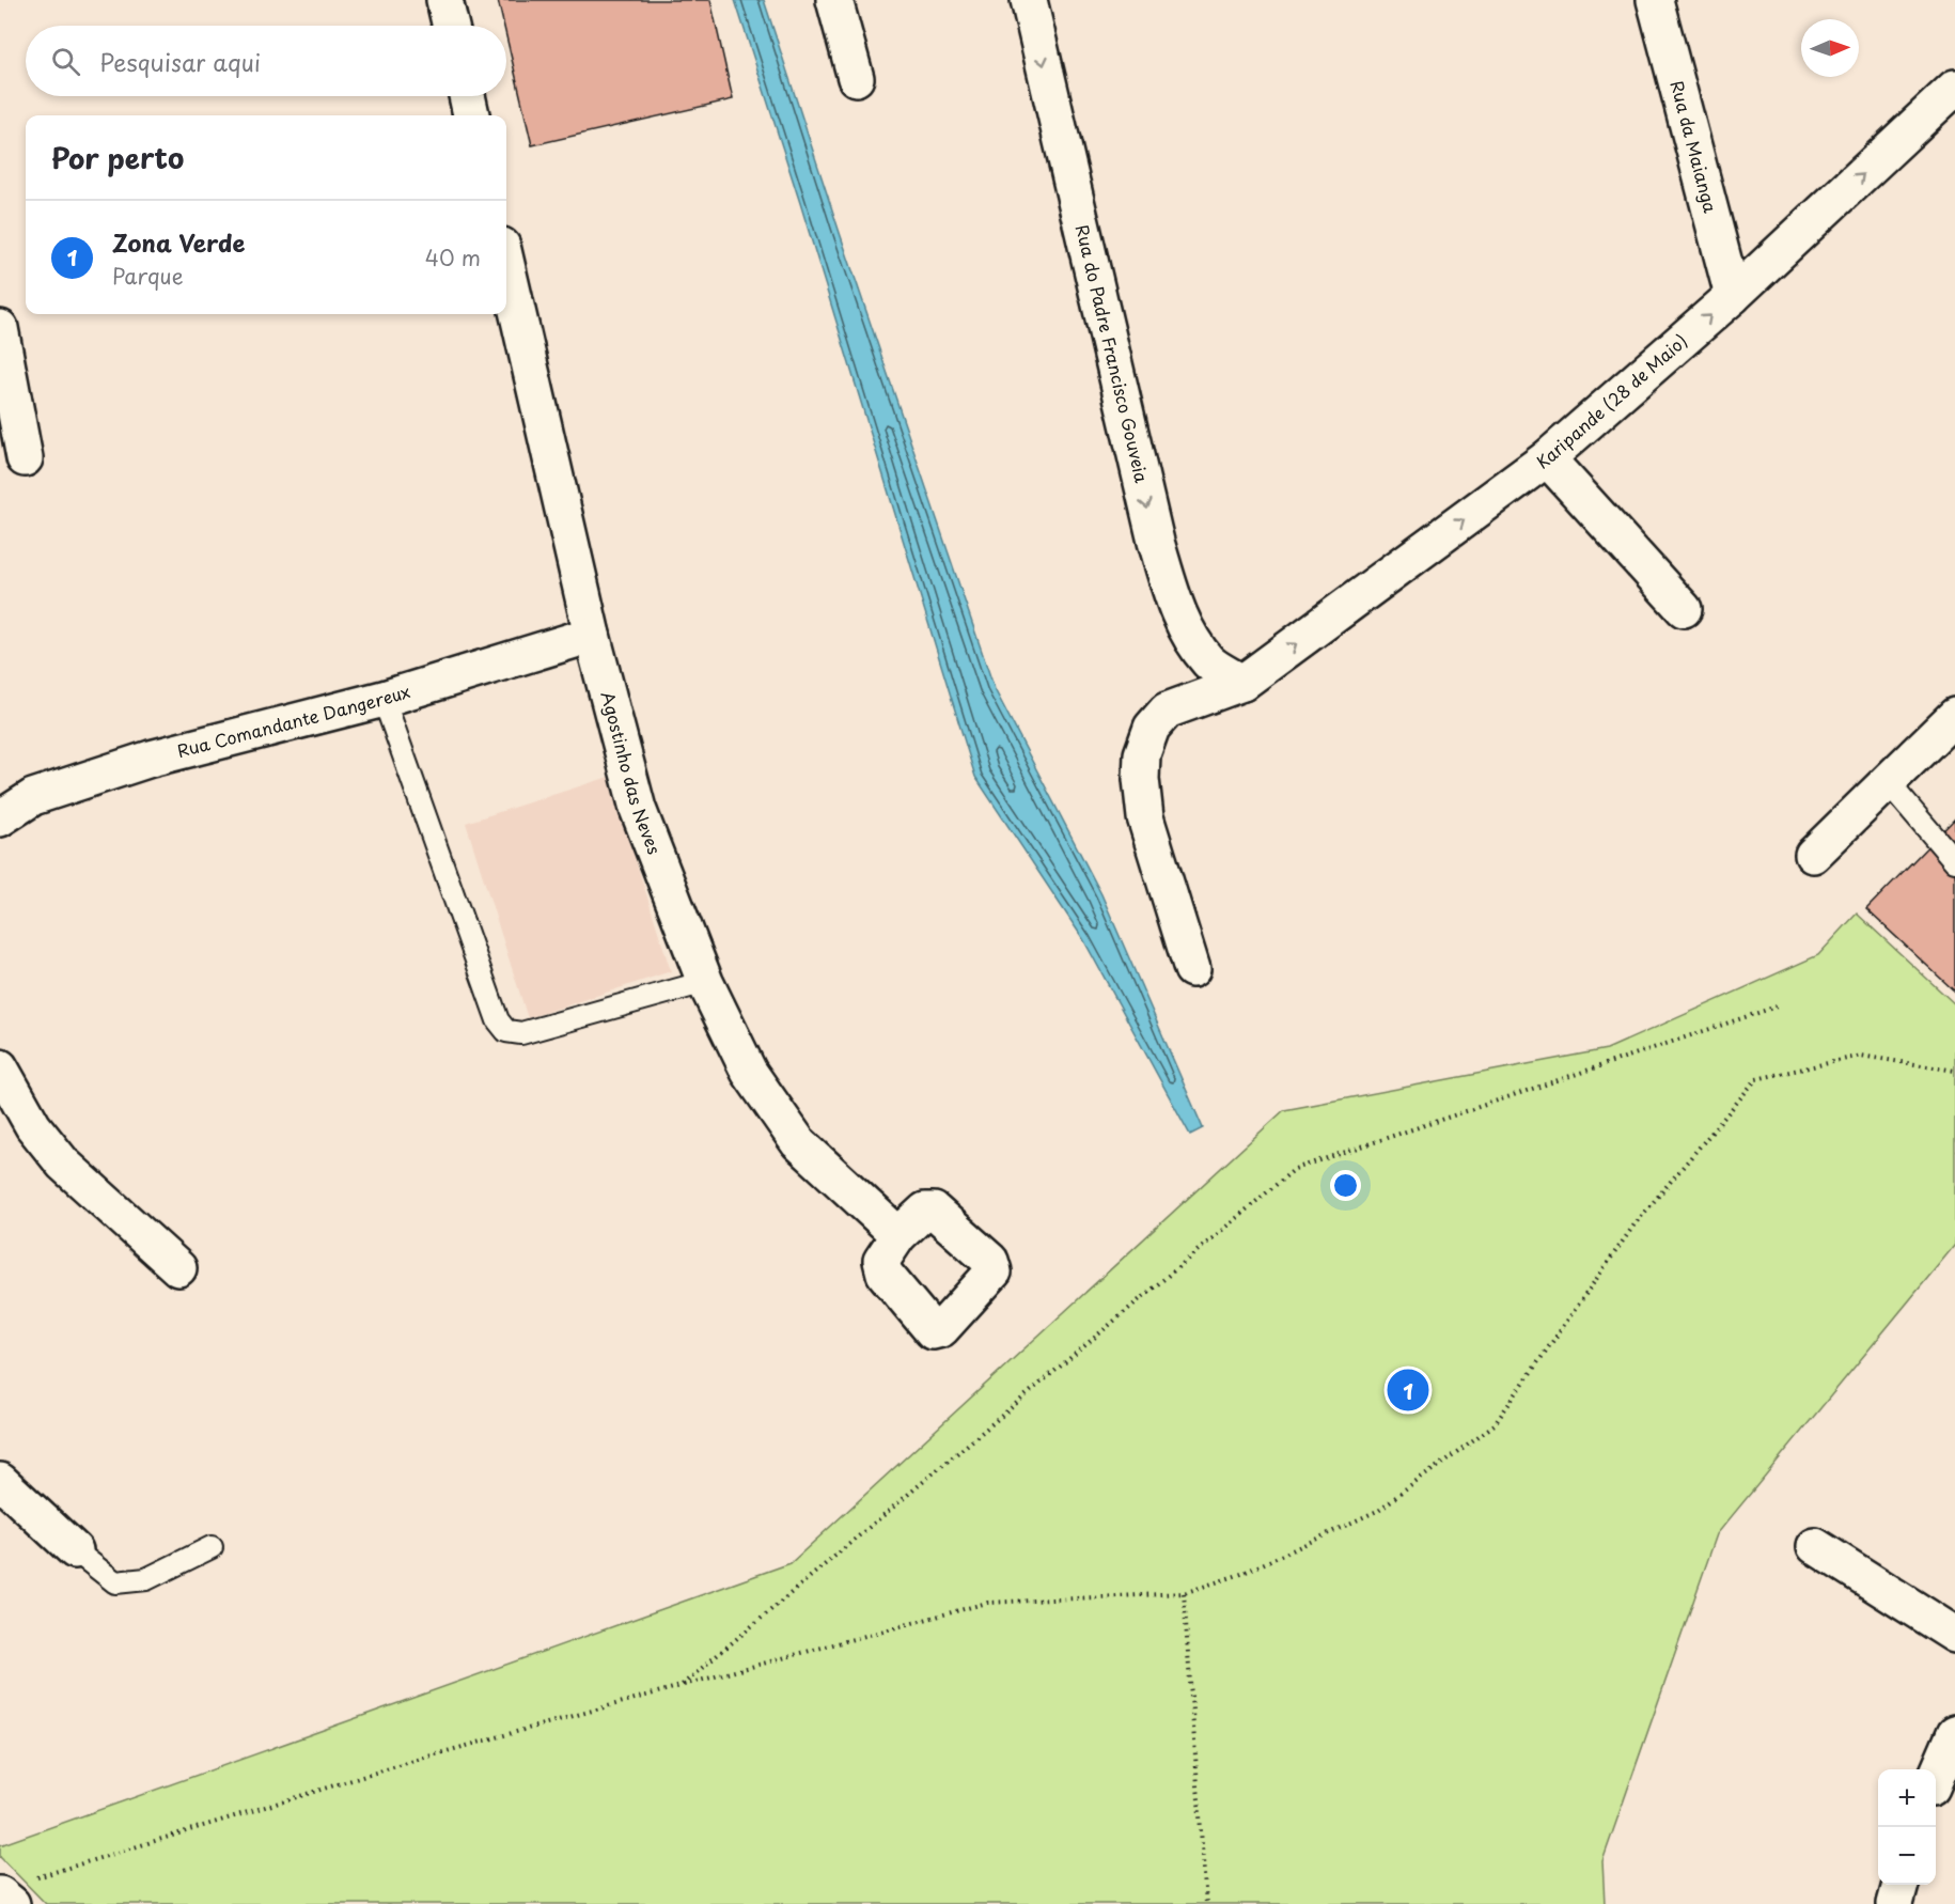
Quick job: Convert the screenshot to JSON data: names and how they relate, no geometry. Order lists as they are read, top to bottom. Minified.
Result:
{"streets":{"street":["Rua da Maianga","Rua do Padre Francisco Gouveia","Karipande (28 de Maio)","Rua Comandante Dangereux","Agostinho das Neves"]},"crossings":[["Rua da Maianga","Karipande (28 de Maio)"],["Rua do Padre Francisco Gouveia","Karipande (28 de Maio)"],["Rua Comandante Dangereux","Agostinho das Neves"]],"one_way":["Rua do Padre Francisco Gouveia","Karipande (28 de Maio)"],"north":"right","page":{"search":"Pesquisar aqui","heading":"Por perto","list":[{"mark":"1","name":"Zona Verde","note":"Parque","value":"40 m"}],"pins":"1","map_buttons":["+","−"]}}
